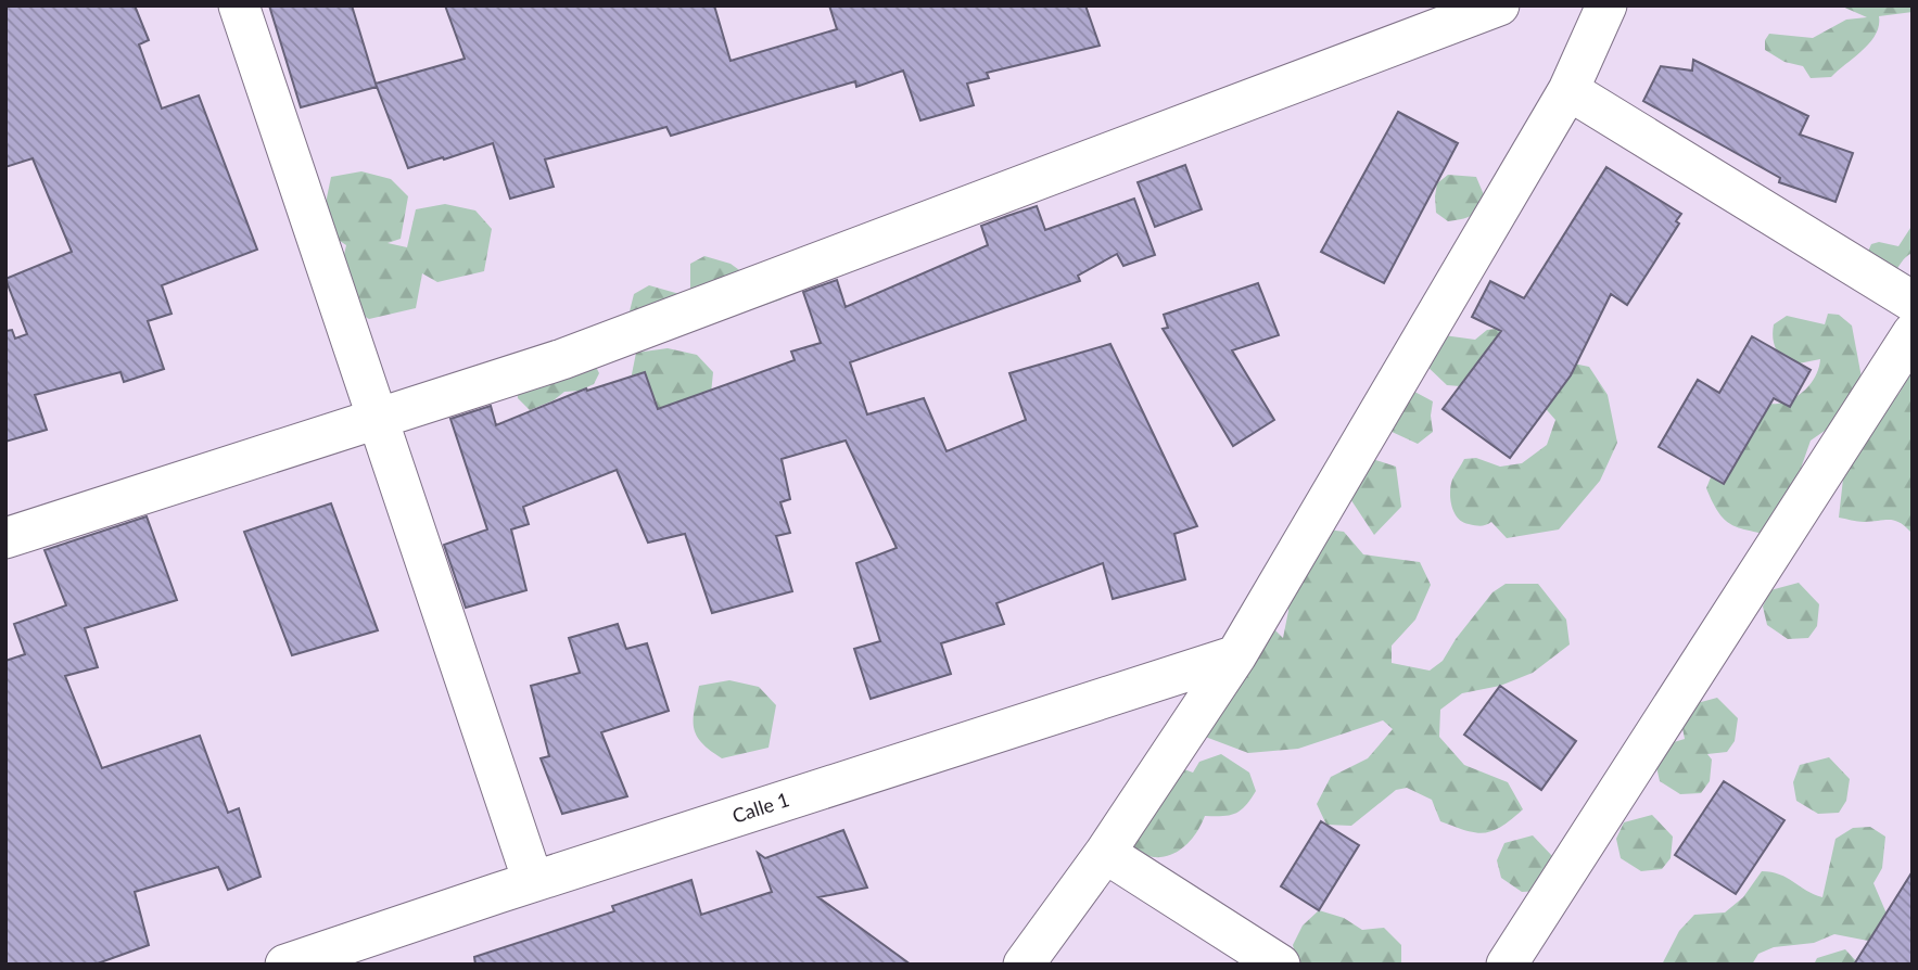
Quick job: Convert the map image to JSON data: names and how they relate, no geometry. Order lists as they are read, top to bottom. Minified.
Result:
{"streets":{"street":["Calle 1"]}}
